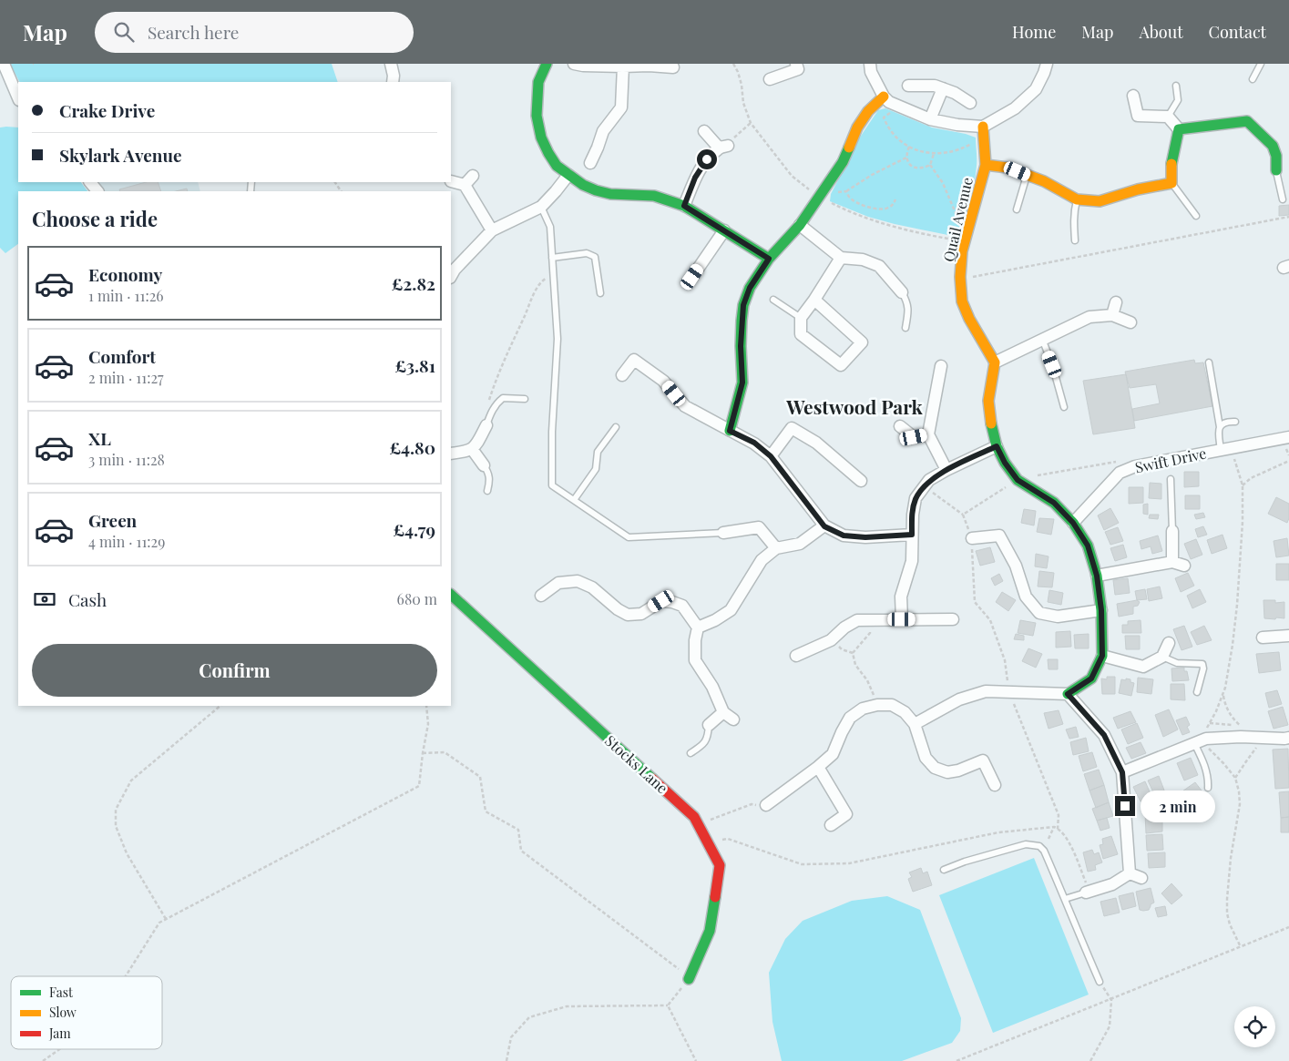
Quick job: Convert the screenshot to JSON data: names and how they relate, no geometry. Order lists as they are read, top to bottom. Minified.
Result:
{"streets":{"street":["Quail Avenue","Swift Drive","Stocks Lane"]},"districts":["Westwood Park"],"legend":["Fast","Slow","Jam"],"page":{"header":"Map","search":"Search here","nav":["Home","Map","About","Contact"],"banner":["Crake Drive","Skylark Avenue"],"heading":"Choose a ride","list":[{"name":"Economy","note":"1 min · 11:26","value":"£2.82"},{"name":"Comfort","note":"2 min · 11:27","value":"£3.81"},{"name":"XL","note":"3 min · 11:28","value":"£4.80"},{"name":"Green","note":"4 min · 11:29","value":"£4.79"}],"pay":["Cash","680 m"],"buttons":"Confirm","bubble":"2 min"}}
